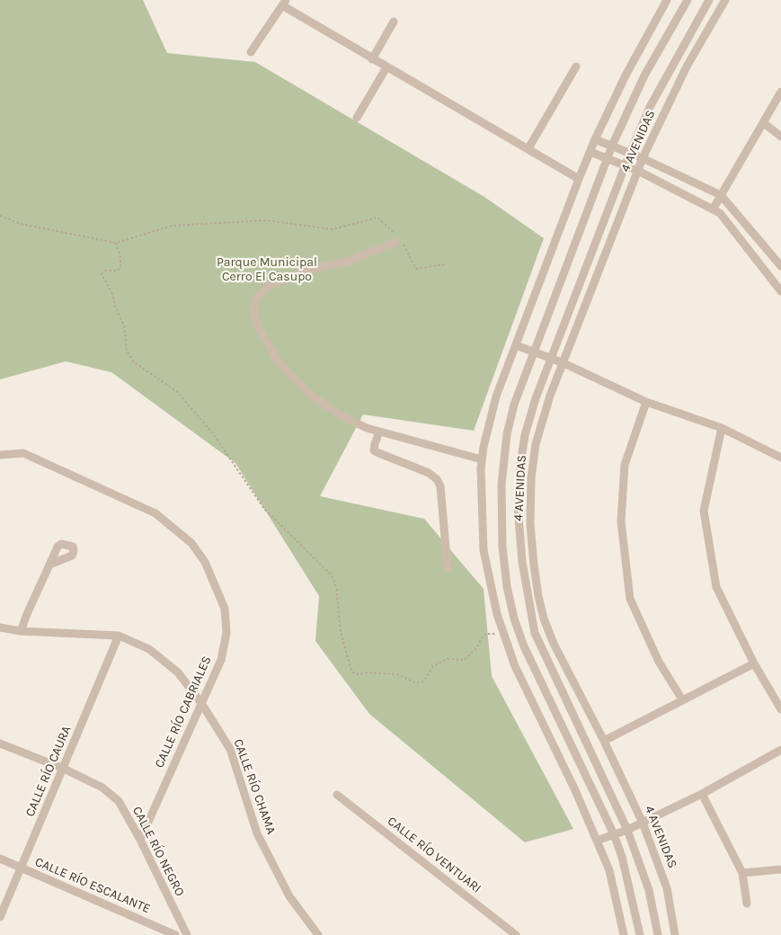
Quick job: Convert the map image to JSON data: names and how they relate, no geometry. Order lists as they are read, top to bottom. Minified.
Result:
{"streets":{"street":["4 AVENIDAS","CALLE RÍO CABRIALES","CALLE RÍO CAURA","CALLE RÍO CHAMA","CALLE RÍO NEGRO","CALLE RÍO VENTUARI","CALLE RÍO ESCALANTE"]},"crossings":[["CALLE RÍO CABRIALES","CALLE RÍO CHAMA"],["CALLE RÍO CABRIALES","CALLE RÍO NEGRO"],["CALLE RÍO CAURA","CALLE RÍO CHAMA"],["CALLE RÍO CAURA","CALLE RÍO NEGRO"],["CALLE RÍO CAURA","CALLE RÍO ESCALANTE"]],"parks":["Parque Municipal Cerro El Casupo"]}
